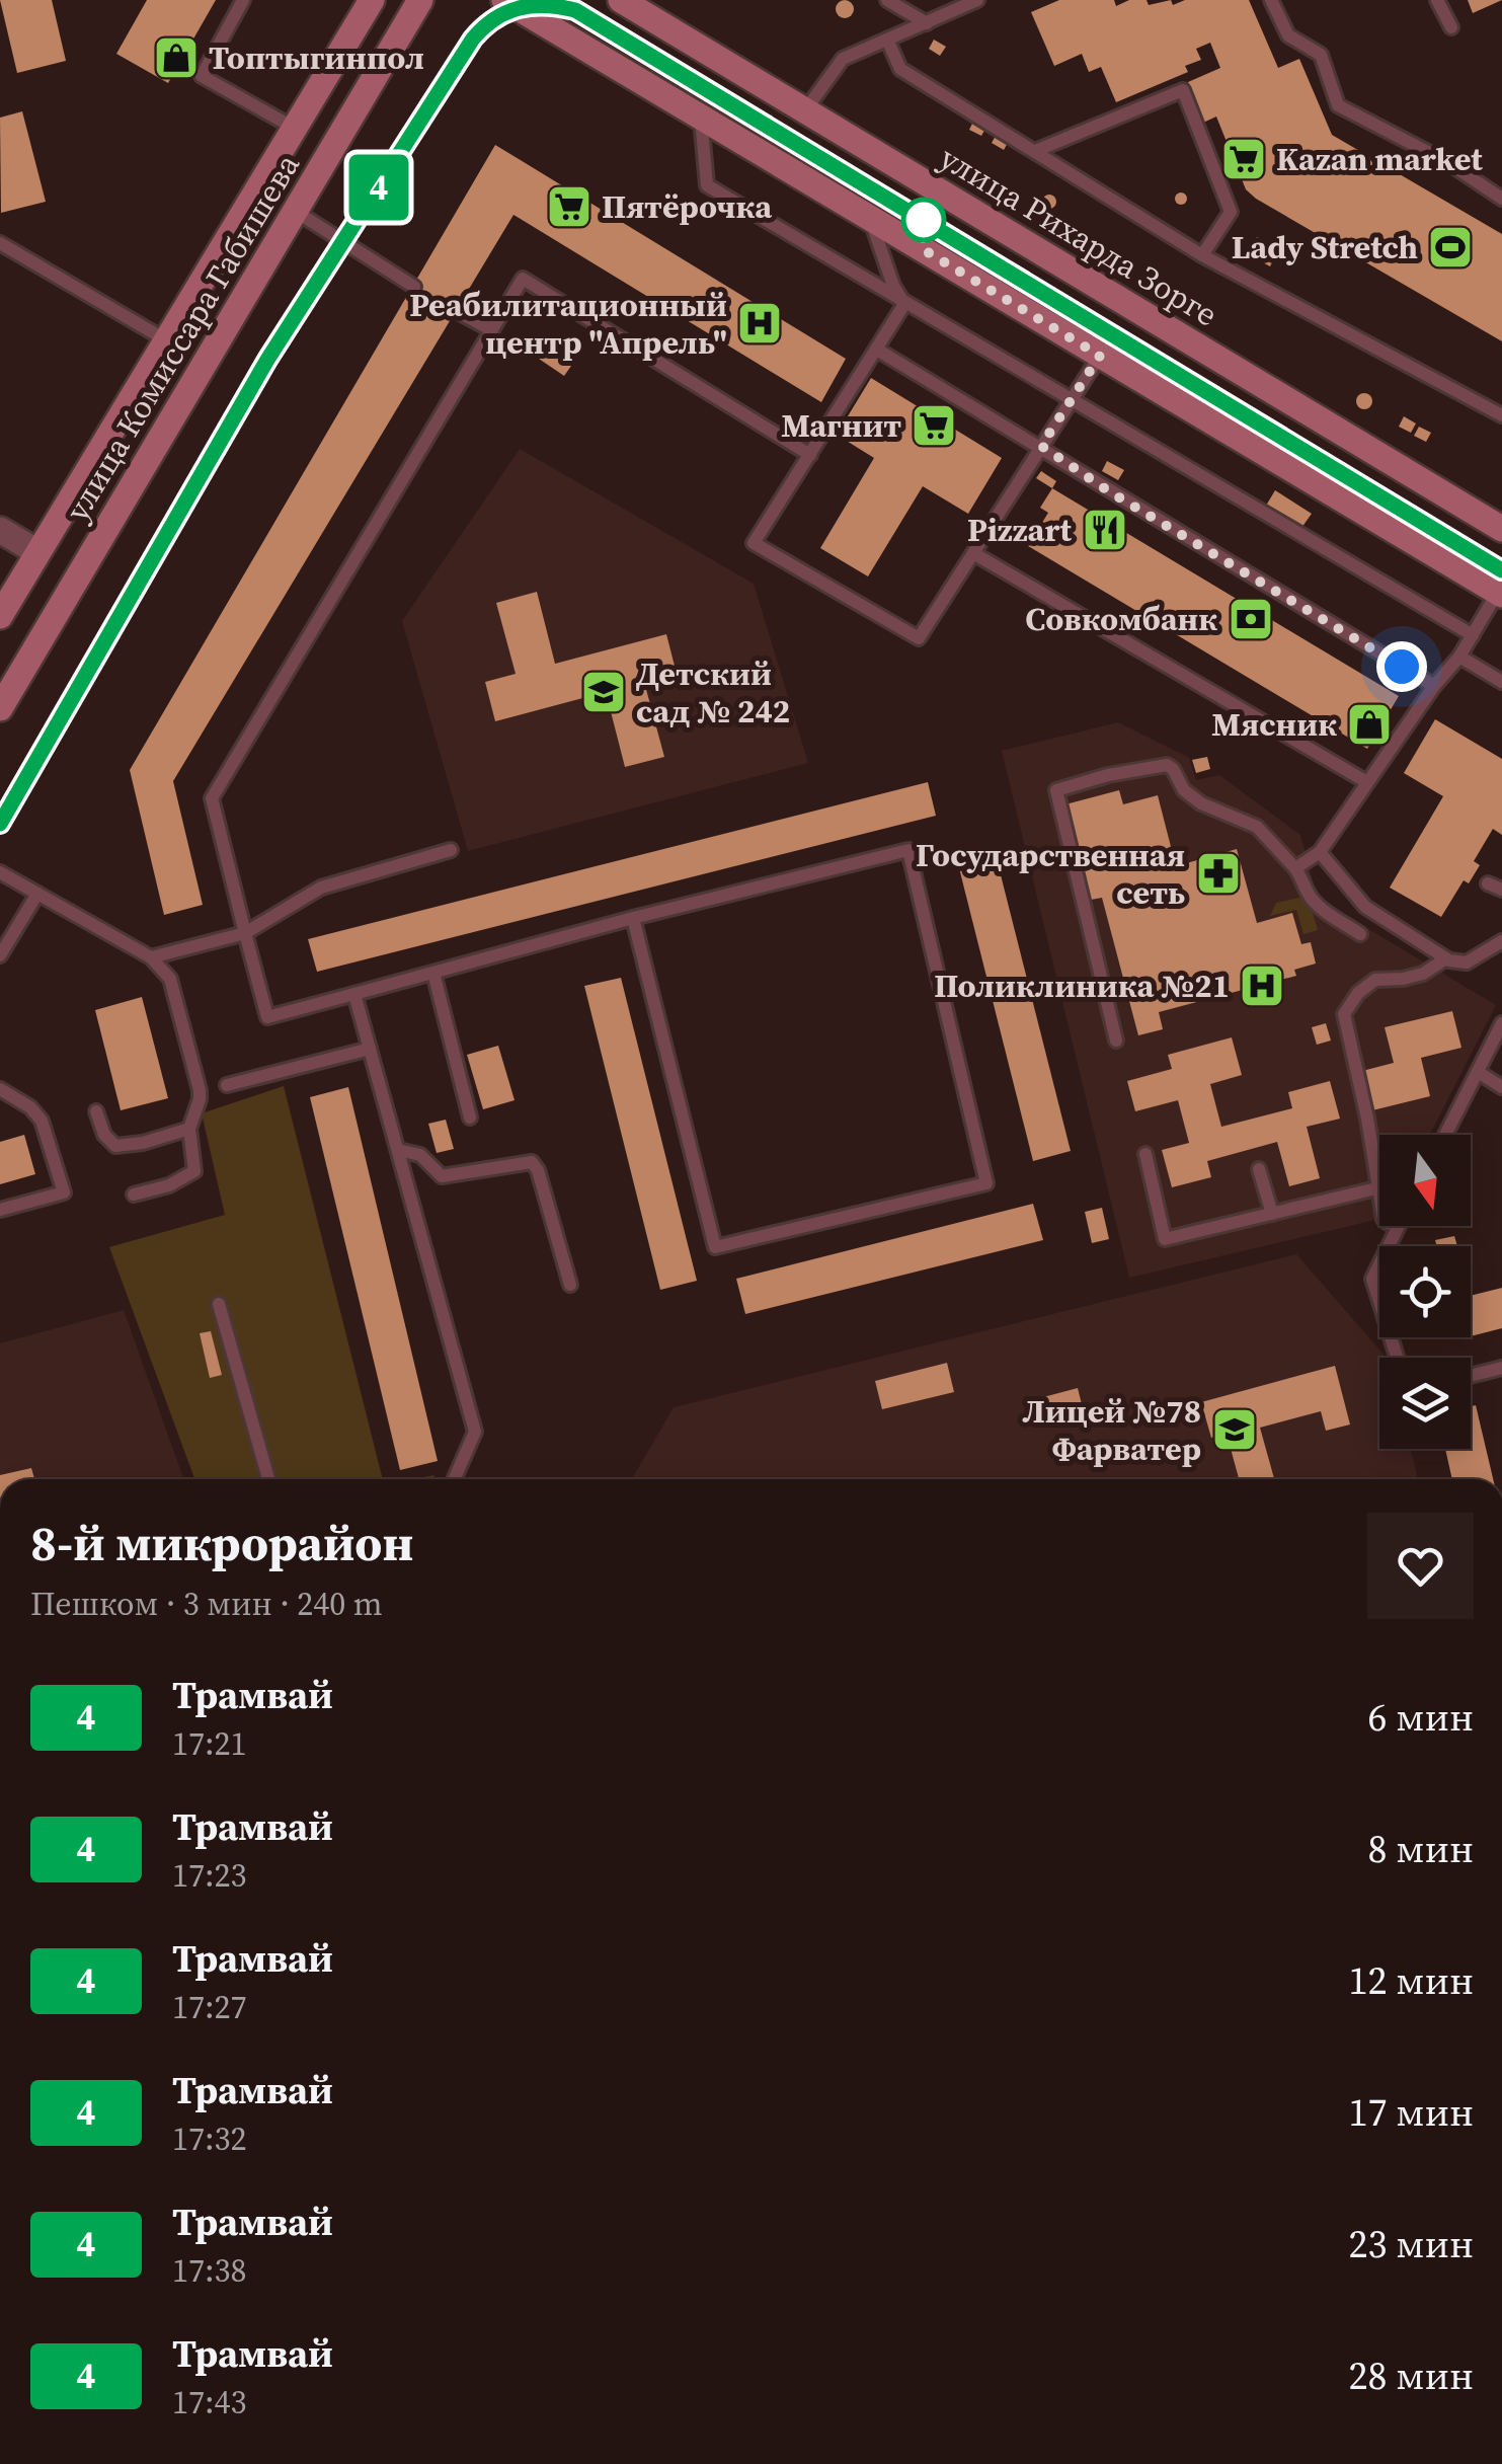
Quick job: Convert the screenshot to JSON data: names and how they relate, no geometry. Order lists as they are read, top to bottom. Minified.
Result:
{"streets":{"street":["улица Рихарда Зорге","улица Комиссара Габишева"]},"places":{"shop":["Топтыгинпол","Мясник"],"supermarket":["Kazan market","Пятёрочка","Магнит"],"sports":["Lady Stretch"],"hospital":["Реабилитационный центр \"Апрель\"","Поликлиника №21"],"restaurant":["Pizzart"],"bank":["Совкомбанк"],"school or university":["Детский сад № 242","Лицей №78 Фарватер"],"pharmacy":["Государственная сеть"]},"lines":["tram line 4"],"north":"bottom","page":{"on_map":"4","heading":["8-й микрорайон","Пешком · 3 мин · 240 m"],"list":[{"mark":"4","name":"Трамвай","note":"17:21","value":"6 мин"},{"mark":"4","name":"Трамвай","note":"17:23","value":"8 мин"},{"mark":"4","name":"Трамвай","note":"17:27","value":"12 мин"},{"mark":"4","name":"Трамвай","note":"17:32","value":"17 мин"},{"mark":"4","name":"Трамвай","note":"17:38","value":"23 мин"},{"mark":"4","name":"Трамвай","note":"17:43","value":"28 мин"}]}}
